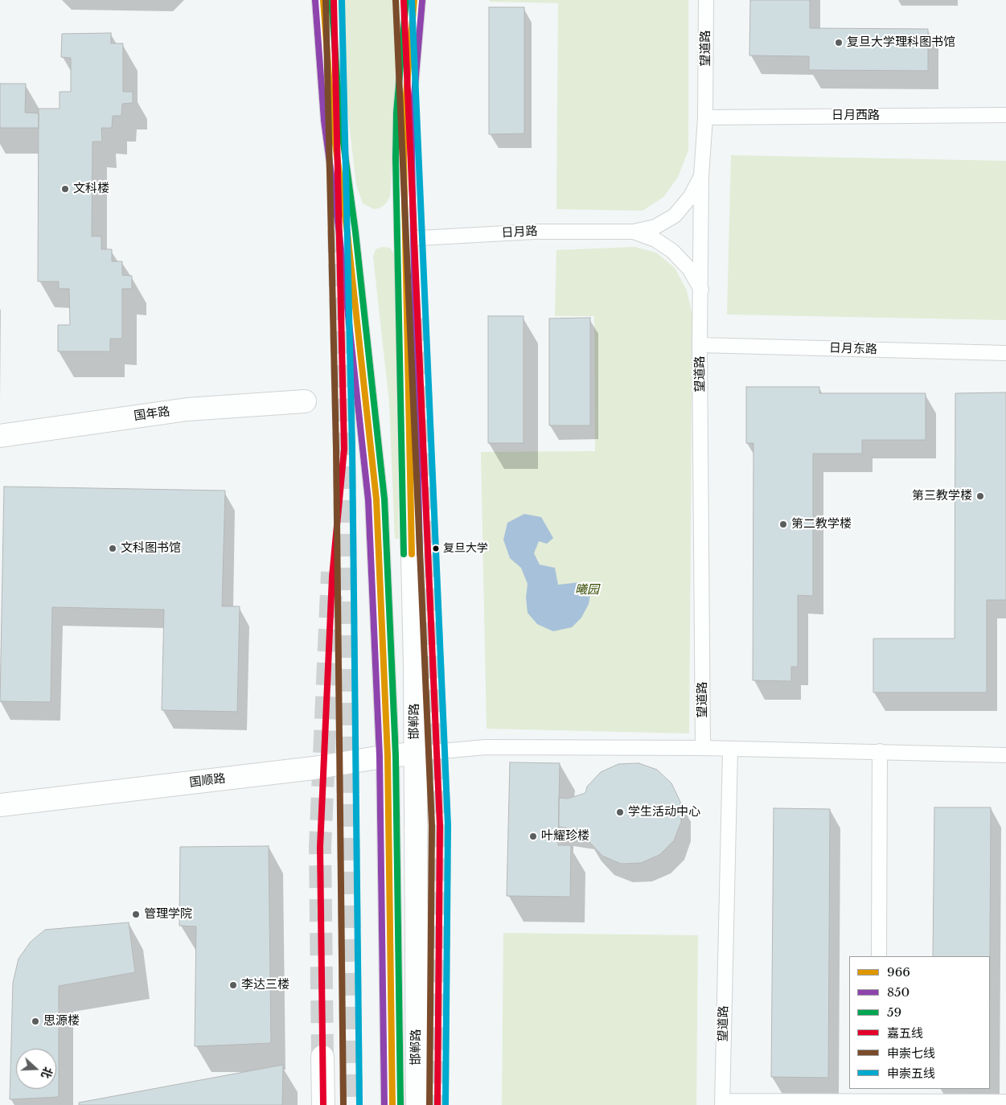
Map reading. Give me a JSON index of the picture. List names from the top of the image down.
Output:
{
  "streets": {
    "main road": ["国年路", "邯郸路", "国顺路"],
    "lane": [
      "望道路",
      "日月西路",
      "日月路",
      "日月东路"
    ]
  },
  "crossings": [
    ["望道路", "日月西路"],
    ["望道路", "日月东路"],
    ["日月路", "邯郸路"],
    ["邯郸路", "国顺路"]
  ],
  "parks": ["曦园"],
  "places": [
    "复旦大学理科图书馆",
    "文科楼",
    "第三教学楼",
    "第二教学楼",
    "文科图书馆",
    "复旦大学",
    "学生活动中心",
    "叶耀珍楼",
    "管理学院",
    "李达三楼",
    "思源楼"
  ],
  "lines": [
    "transit line 966",
    "transit line 59",
    "transit line 嘉五线",
    "transit line 申崇七线",
    "transit line 申崇五线",
    "transit line 850"
  ],
  "legend": [
    "966",
    "850",
    "59",
    "嘉五线",
    "申崇七线",
    "申崇五线"
  ],
  "north": "right"
}
